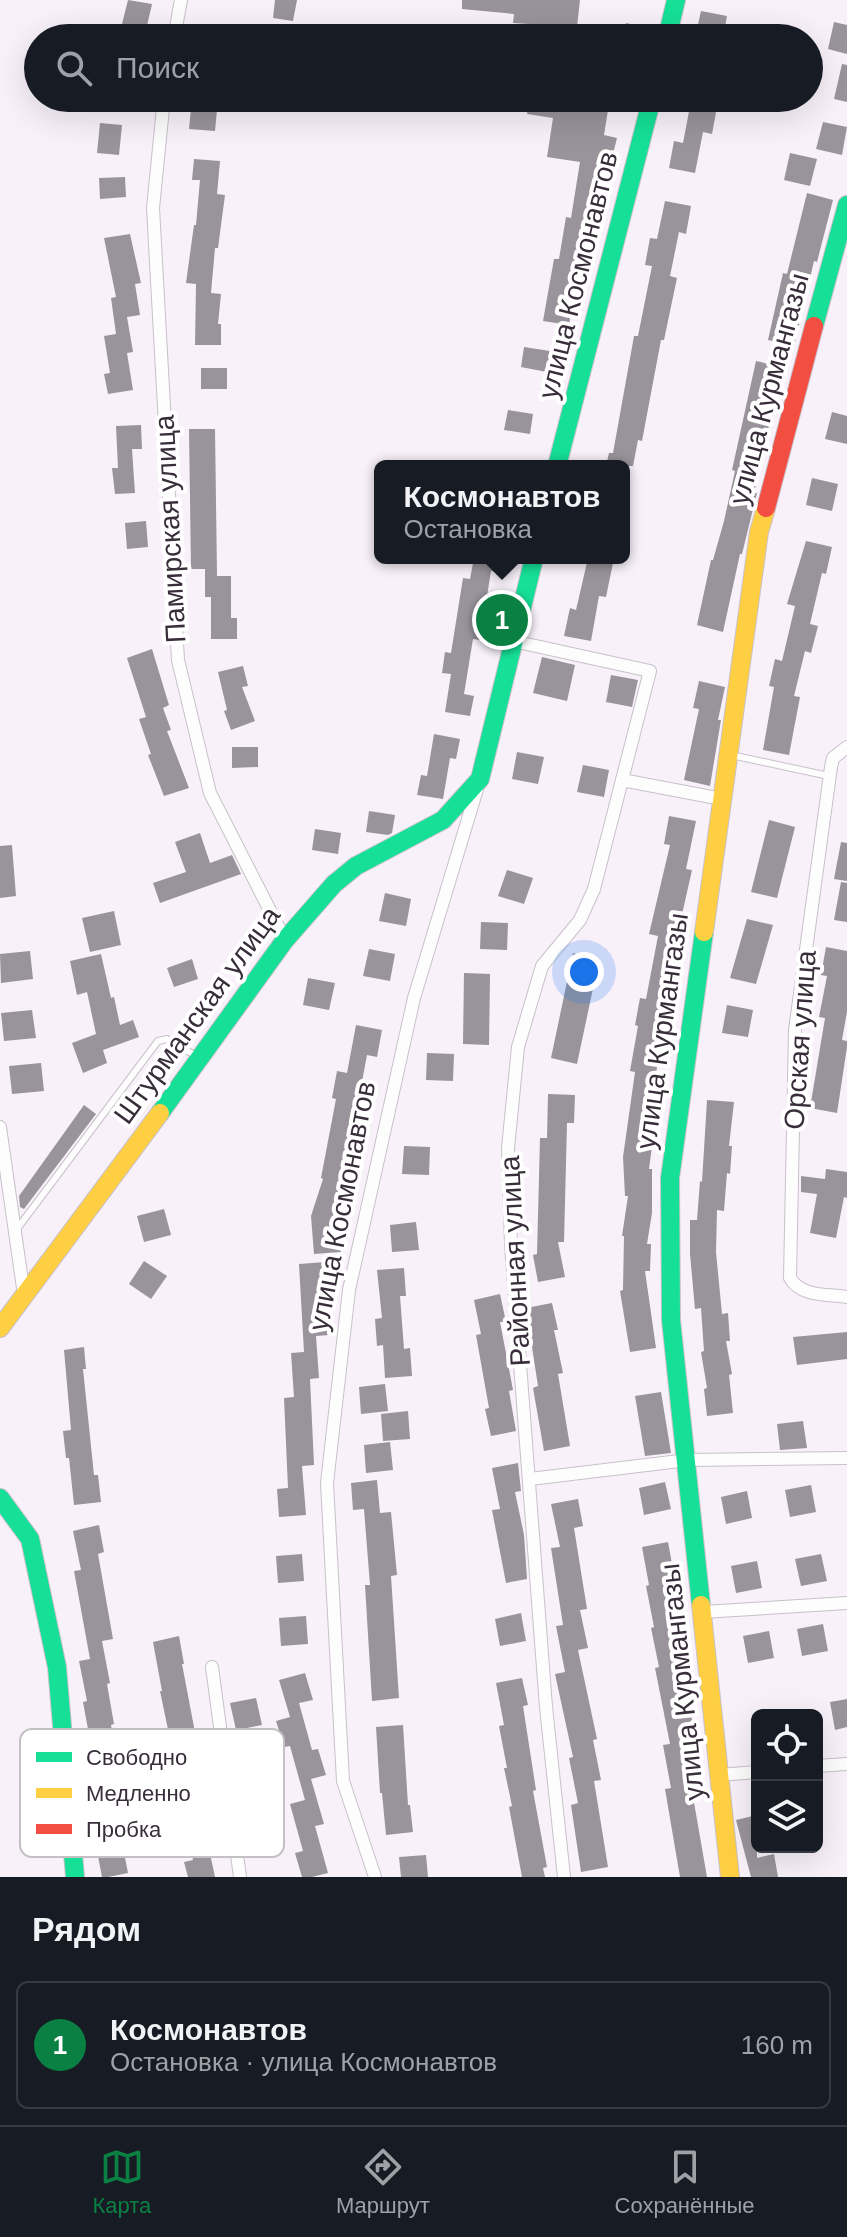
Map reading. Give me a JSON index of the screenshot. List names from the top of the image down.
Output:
{
  "streets": {
    "street": [
      "улица Космонавтов",
      "улица Курмангазы",
      "Памирская улица",
      "Штурманская улица",
      "Орская улица",
      "Районная улица"
    ]
  },
  "crossings": [
    ["улица Космонавтов", "Штурманская улица"],
    ["улица Космонавтов", "Районная улица"],
    ["Памирская улица", "Штурманская улица"]
  ],
  "legend": ["Свободно", "Медленно", "Пробка"],
  "page": {
    "search": "Поиск",
    "popup": ["Космонавтов", "Остановка"],
    "pins": "1",
    "heading": "Рядом",
    "list": [
      {
        "mark": "1",
        "name": "Космонавтов",
        "note": "Остановка · улица Космонавтов",
        "value": "160 m"
      }
    ],
    "nav": ["Карта", "Маршрут", "Сохранённые"]
  }
}
